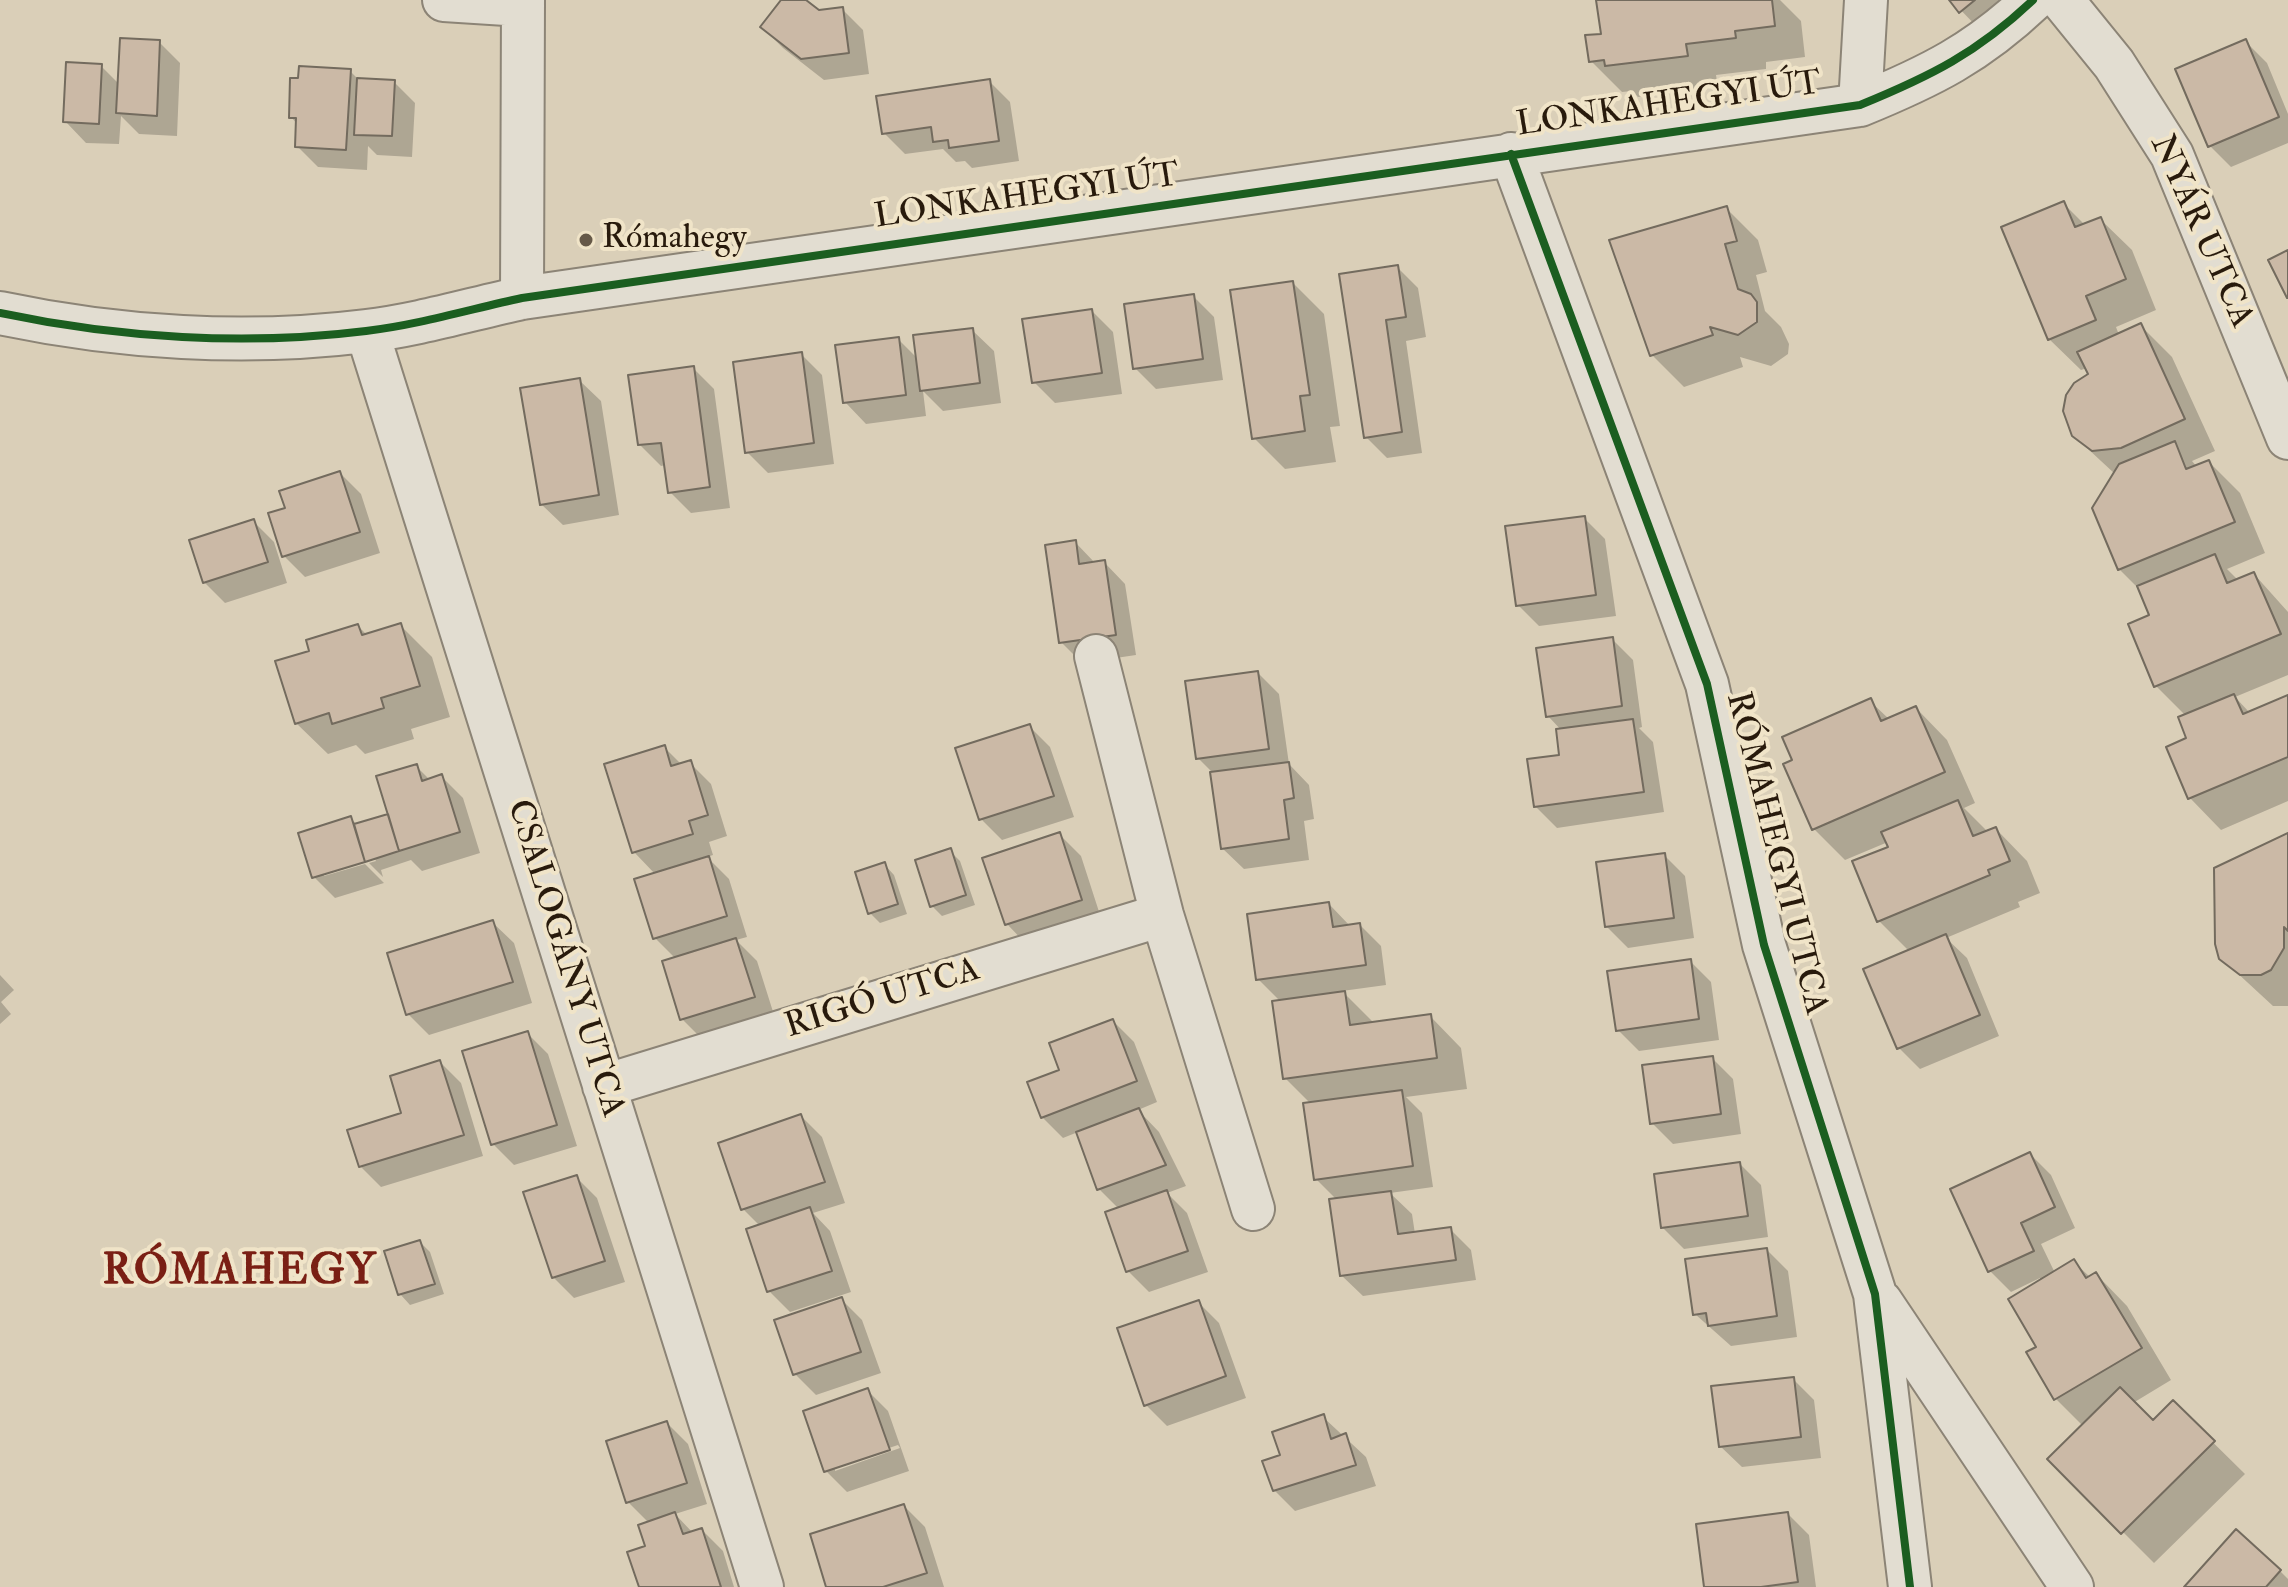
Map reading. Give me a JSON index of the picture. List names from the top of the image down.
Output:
{
  "streets": {
    "street": [
      "LONKAHEGYI ÚT",
      "NYÁR UTCA",
      "RÓMAHEGYI UTCA",
      "CSALOGÁNY UTCA",
      "RIGÓ UTCA"
    ]
  },
  "crossings": [
    ["LONKAHEGYI ÚT", "RÓMAHEGYI UTCA"],
    ["LONKAHEGYI ÚT", "CSALOGÁNY UTCA"],
    ["CSALOGÁNY UTCA", "RIGÓ UTCA"]
  ],
  "districts": ["RÓMAHEGY"],
  "places": ["Rómahegy"]
}
